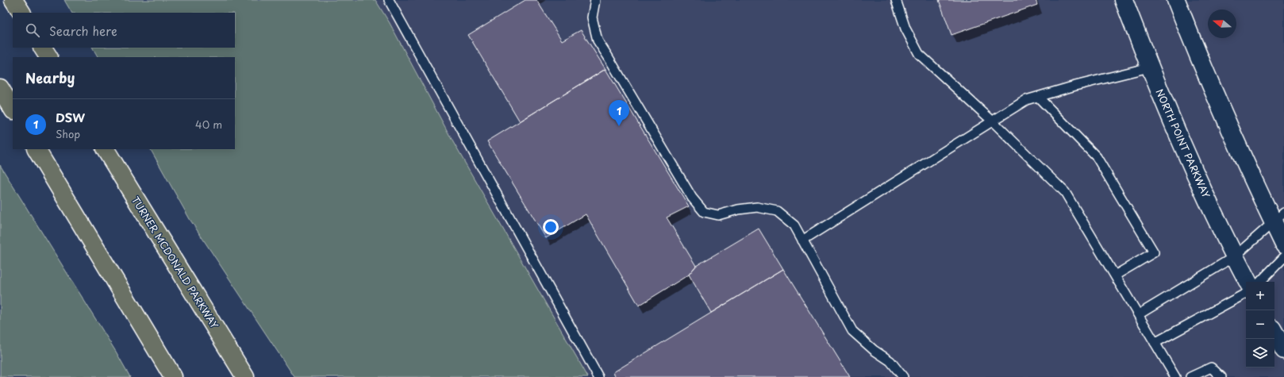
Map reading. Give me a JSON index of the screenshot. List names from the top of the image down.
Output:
{
  "streets": {
    "highway": ["TURNER MCDONALD PARKWAY"],
    "street": ["NORTH POINT PARKWAY"]
  },
  "north": "left",
  "page": {
    "search": "Search here",
    "heading": "Nearby",
    "list": [
      {
        "mark": "1",
        "name": "DSW",
        "note": "Shop",
        "value": "40 m"
      }
    ],
    "pins": "1",
    "map_buttons": ["+", "−"]
  }
}
